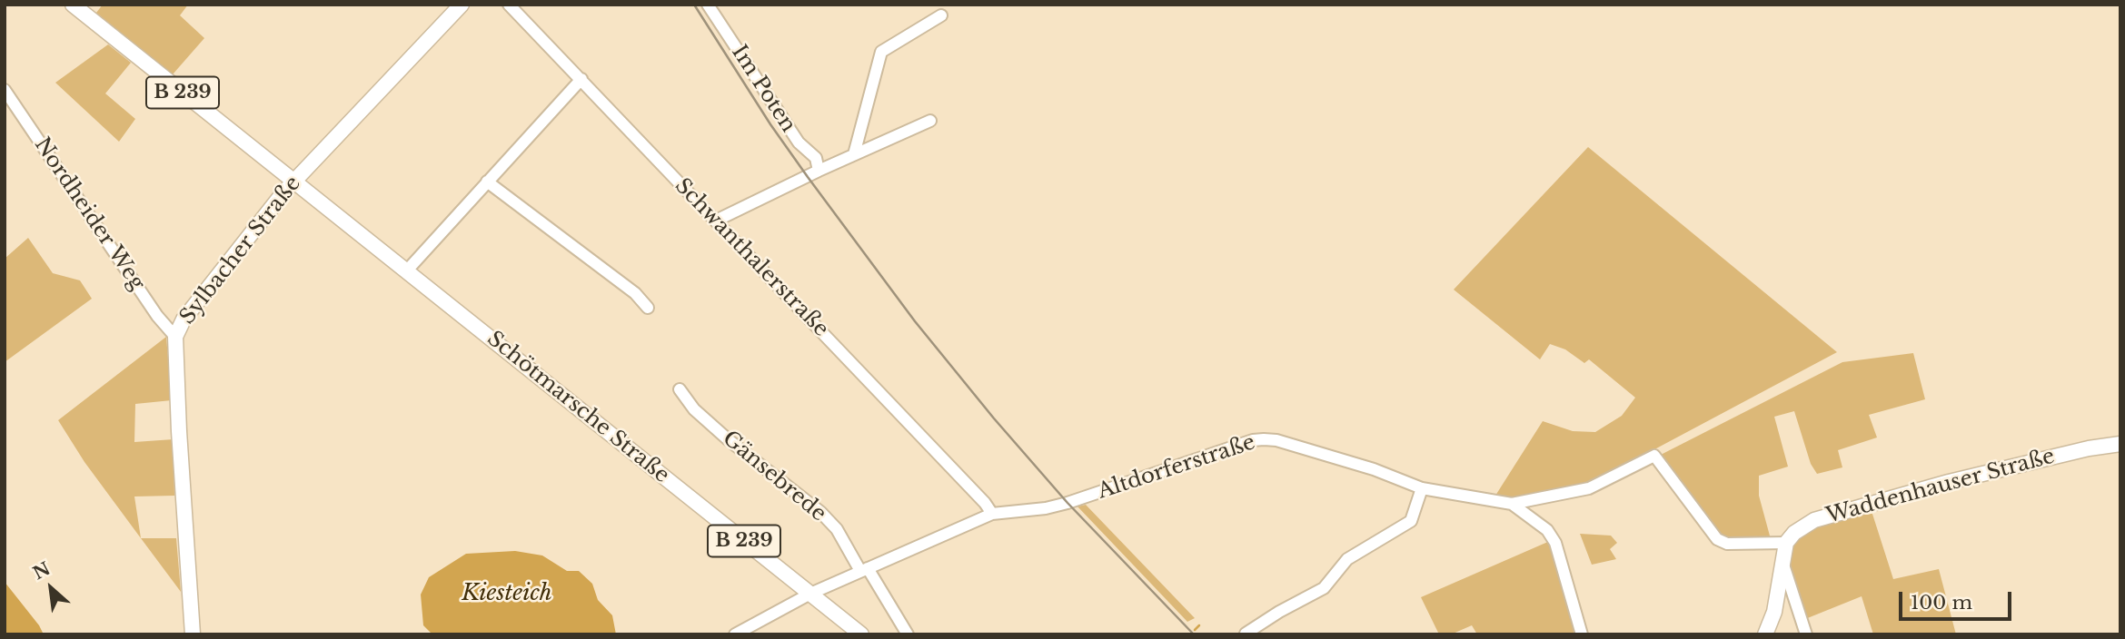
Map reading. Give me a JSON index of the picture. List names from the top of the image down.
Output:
{
  "streets": {
    "main road": [
      "B 239",
      "Sylbacher Straße",
      "Schötmarsche Straße",
      "Waddenhauser Straße"
    ],
    "street": [
      "Im Poten",
      "Nordheider Weg",
      "Schwanthalerstraße",
      "Altdorferstraße",
      "Gänsebrede"
    ]
  },
  "crossings": [
    ["B 239", "Sylbacher Straße"],
    ["B 239", "Schötmarsche Straße"],
    ["Nordheider Weg", "Sylbacher Straße"],
    ["Sylbacher Straße", "Schötmarsche Straße"],
    ["Schwanthalerstraße", "Altdorferstraße"],
    ["Schötmarsche Straße", "Altdorferstraße"],
    ["Altdorferstraße", "Gänsebrede"]
  ],
  "water": ["Kiesteich"],
  "scale_bar": "100 m",
  "north": "top left"
}
